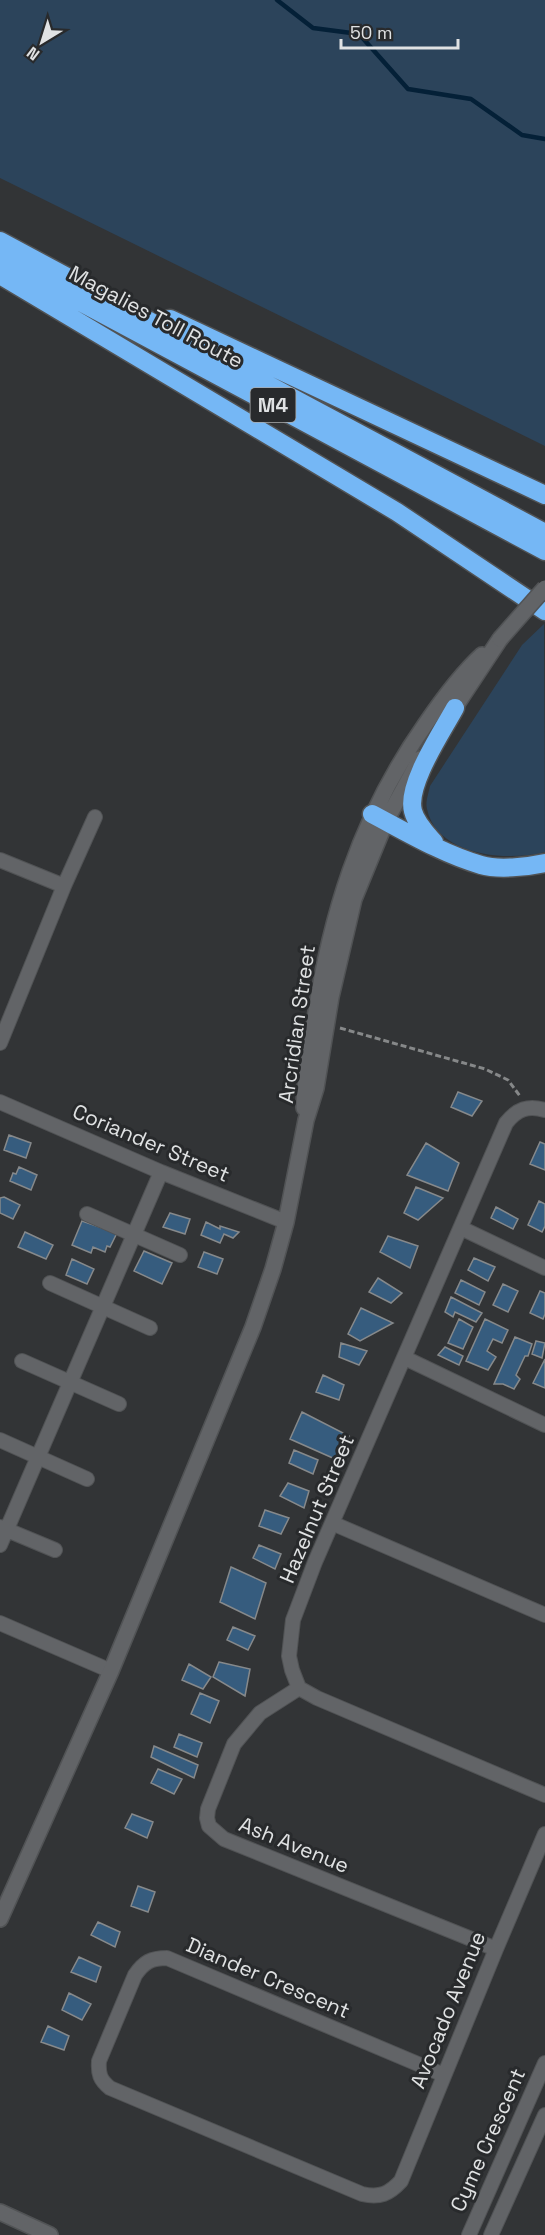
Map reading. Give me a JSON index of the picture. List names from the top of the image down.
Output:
{
  "streets": {
    "highway": ["Magalies Toll Route", "M4"],
    "street": [
      "Arcridian Street",
      "Coriander Street",
      "Hazelnut Street",
      "Ash Avenue",
      "Diander Crescent",
      "Avocado Avenue",
      "Cyme Crescent"
    ]
  },
  "crossings": [
    ["Hazelnut Street", "Ash Avenue"],
    ["Ash Avenue", "Avocado Avenue"],
    ["Diander Crescent", "Avocado Avenue"]
  ],
  "scale_bar": "50 m",
  "north": "bottom left"
}
